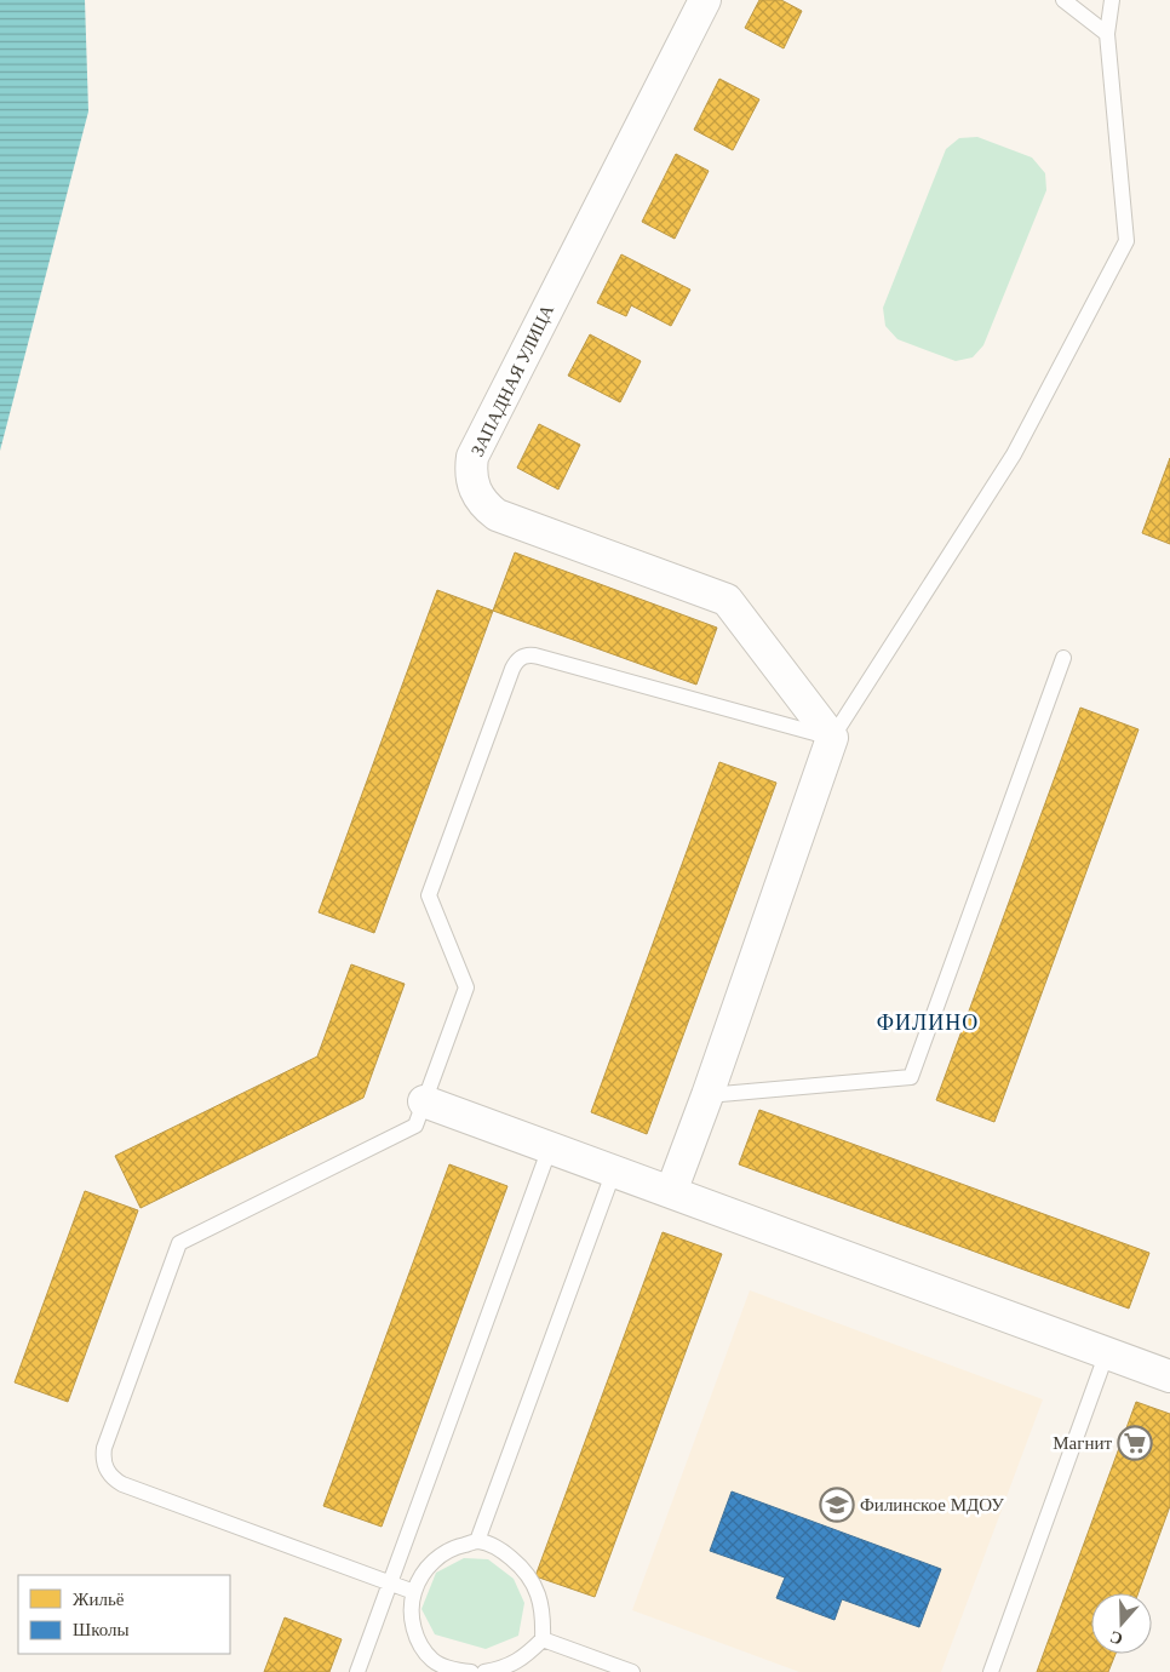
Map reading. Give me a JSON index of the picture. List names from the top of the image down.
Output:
{
  "streets": {
    "street": ["ЗАПАДНАЯ УЛИЦА"]
  },
  "districts": ["ФИЛИНО"],
  "places": {
    "supermarket": ["Магнит"],
    "school or university": ["Филинское МДОУ"]
  },
  "legend": ["Жильё", "Школы"],
  "north": "bottom"
}
